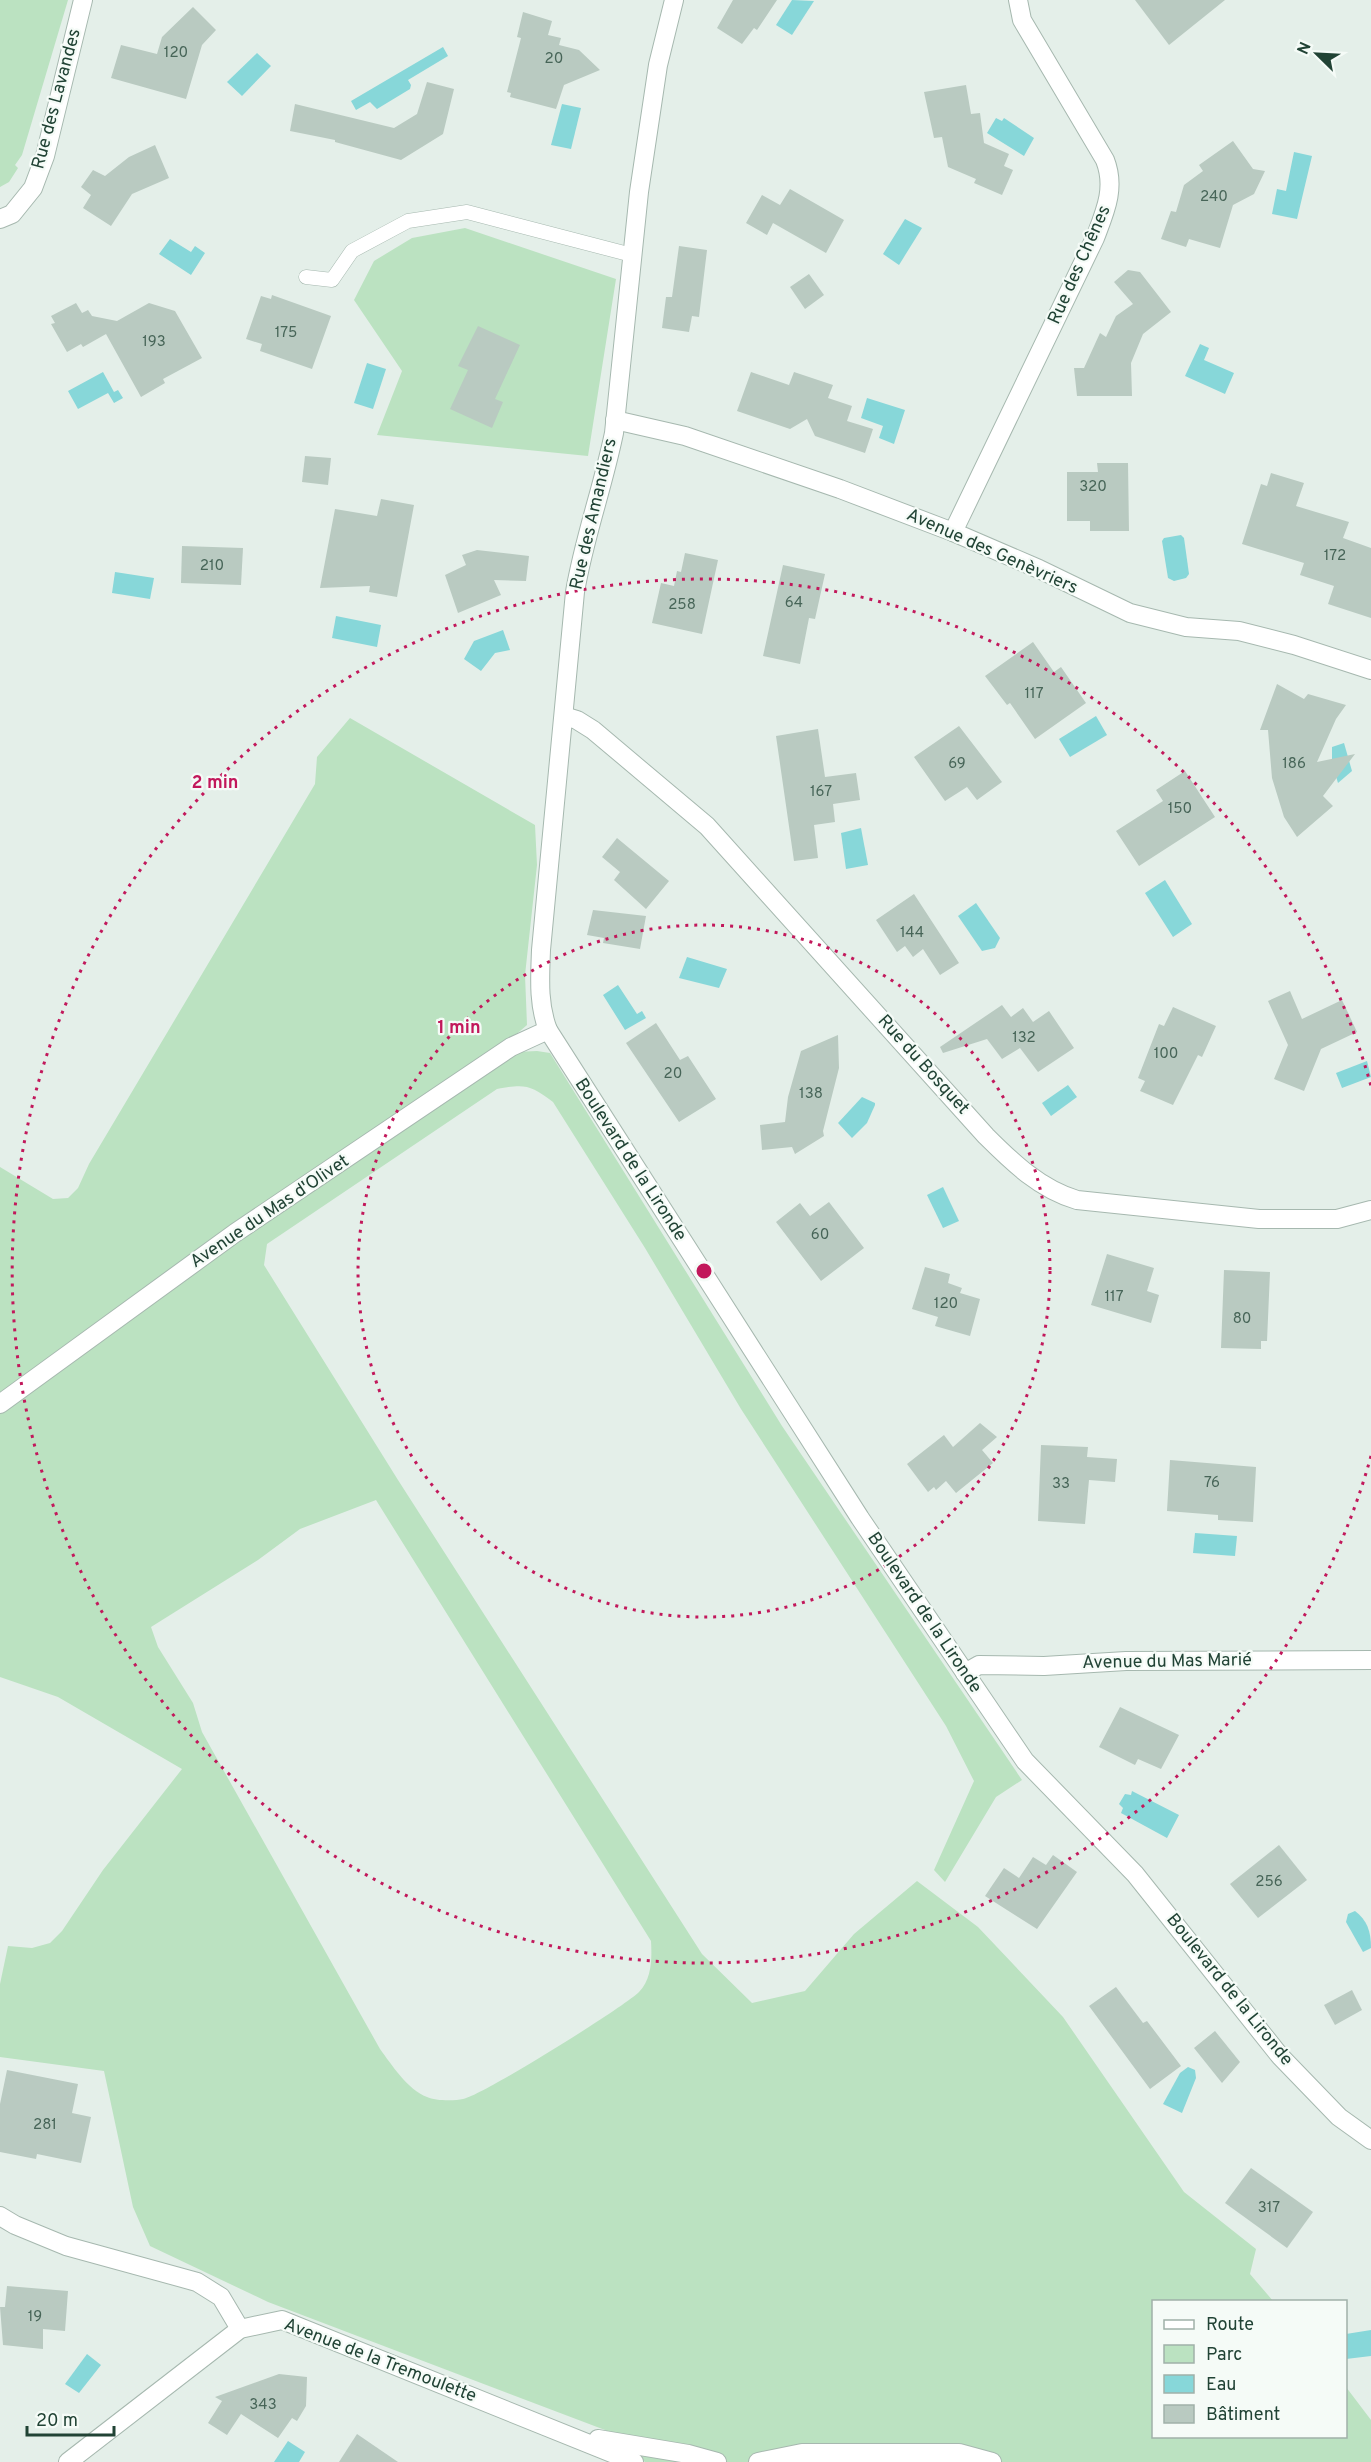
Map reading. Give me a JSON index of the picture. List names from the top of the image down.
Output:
{
  "streets": {
    "street": [
      "Rue des Lavandes",
      "Rue des Chênes",
      "Rue des Amandiers",
      "Avenue des Genèvriers",
      "Rue du Bosquet",
      "Boulevard de la Lironde",
      "Avenue du Mas d'Olivet",
      "Avenue du Mas Marié",
      "Avenue de la Tremoulette"
    ]
  },
  "crossings": [
    ["Rue des Chênes", "Avenue des Genèvriers"],
    ["Rue des Amandiers", "Avenue des Genèvriers"],
    ["Rue des Amandiers", "Rue du Bosquet"],
    ["Rue des Amandiers", "Boulevard de la Lironde"],
    ["Rue des Amandiers", "Avenue du Mas d'Olivet"],
    ["Boulevard de la Lironde", "Avenue du Mas d'Olivet"],
    ["Boulevard de la Lironde", "Avenue du Mas Marié"]
  ],
  "house_numbers": [
    "120",
    "20",
    "240",
    "175",
    "193",
    "320",
    "172",
    "210",
    "64",
    "258",
    "117",
    "69",
    "186",
    "167",
    "150",
    "144",
    "132",
    "100",
    "20",
    "138",
    "60",
    "117",
    "120",
    "80",
    "76",
    "33",
    "256",
    "281",
    "317",
    "19",
    "343"
  ],
  "legend": [
    "Route",
    "Parc",
    "Eau",
    "Bâtiment"
  ],
  "scale_bar": "20 m",
  "north": "top left",
  "rings": ["2 min", "1 min"]
}
